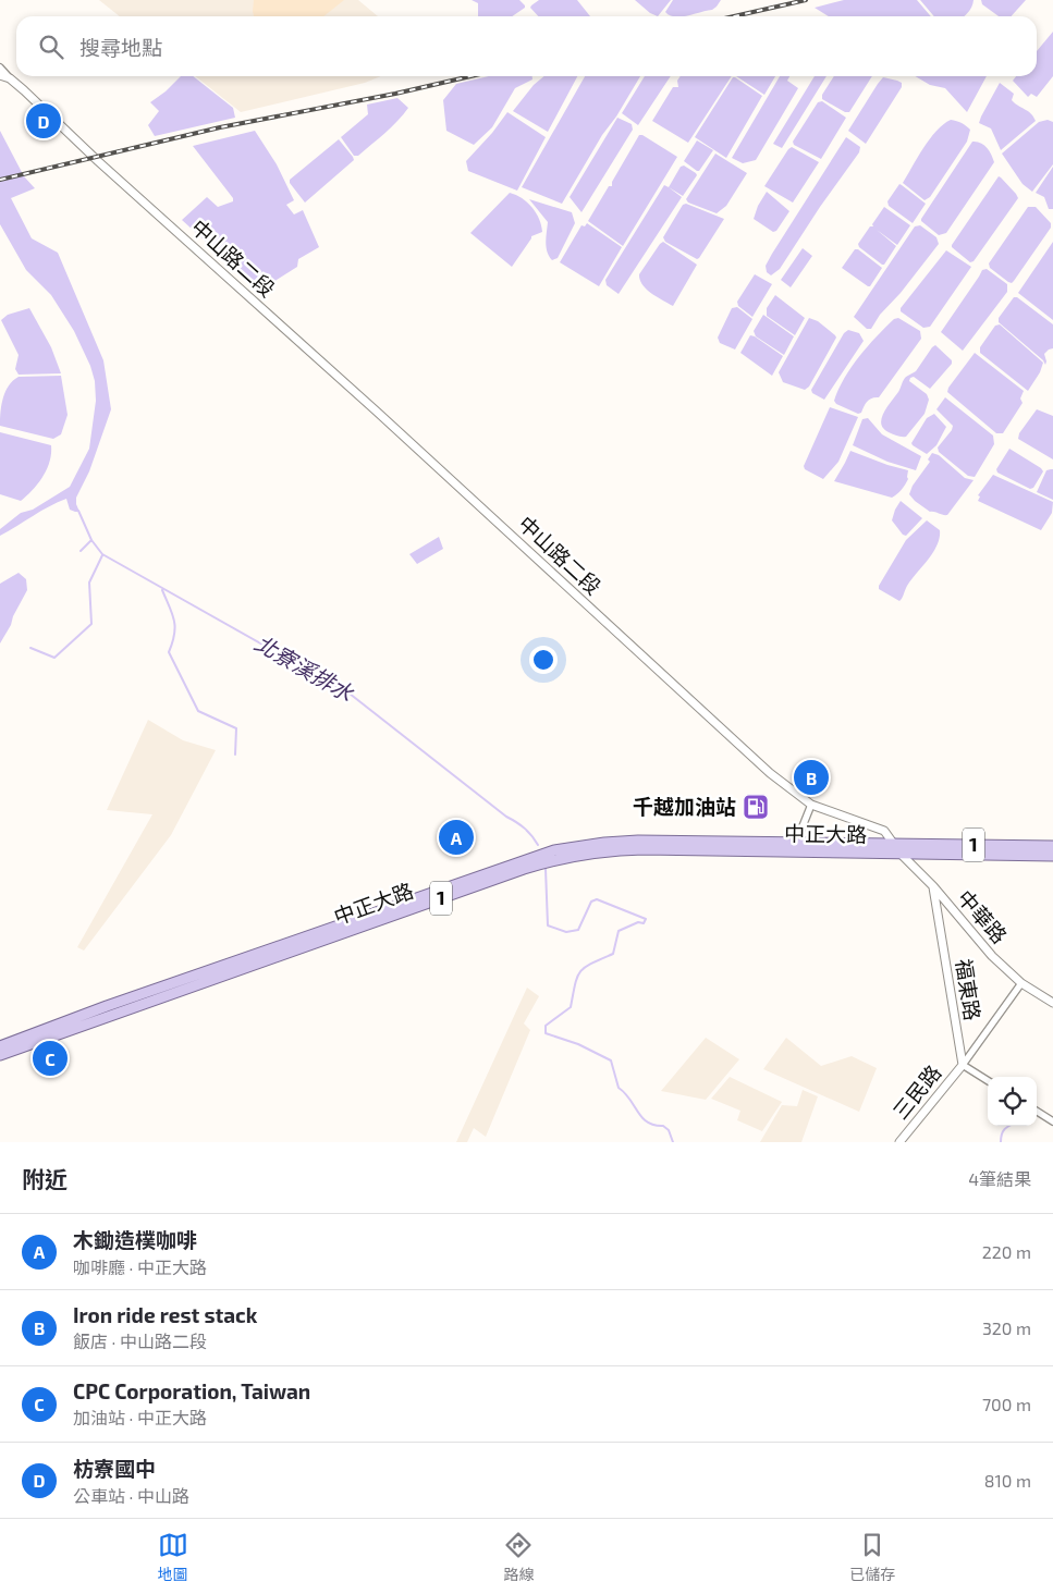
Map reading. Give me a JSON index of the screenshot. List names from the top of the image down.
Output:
{
  "streets": {
    "main road": ["中正大路", "1"],
    "street": [
      "中山路二段",
      "中華路",
      "福東路",
      "三民路"
    ]
  },
  "crossings": [
    ["中山路二段", "中正大路"],
    ["中山路二段", "1"],
    ["中山路二段", "中華路"],
    ["中正大路", "1"],
    ["中正大路", "中華路"],
    ["1", "中華路"],
    ["中華路", "福東路"],
    ["福東路", "三民路"]
  ],
  "water": ["北寮溪排水"],
  "places": {
    "fuel station": ["千越加油站"]
  },
  "page": {
    "search": "搜尋地點",
    "pins": [
      "D",
      "B",
      "A",
      "C"
    ],
    "heading": ["附近", "4筆結果"],
    "list": [
      {
        "mark": "A",
        "name": "木鋤造樸咖啡",
        "note": "咖啡廳 · 中正大路",
        "value": "220 m"
      },
      {
        "mark": "B",
        "name": "Iron ride rest stack",
        "note": "飯店 · 中山路二段",
        "value": "320 m"
      },
      {
        "mark": "C",
        "name": "CPC Corporation, Taiwan",
        "note": "加油站 · 中正大路",
        "value": "700 m"
      },
      {
        "mark": "D",
        "name": "枋寮國中",
        "note": "公車站 · 中山路",
        "value": "810 m"
      }
    ],
    "nav": ["地圖", "路線", "已儲存"]
  }
}
